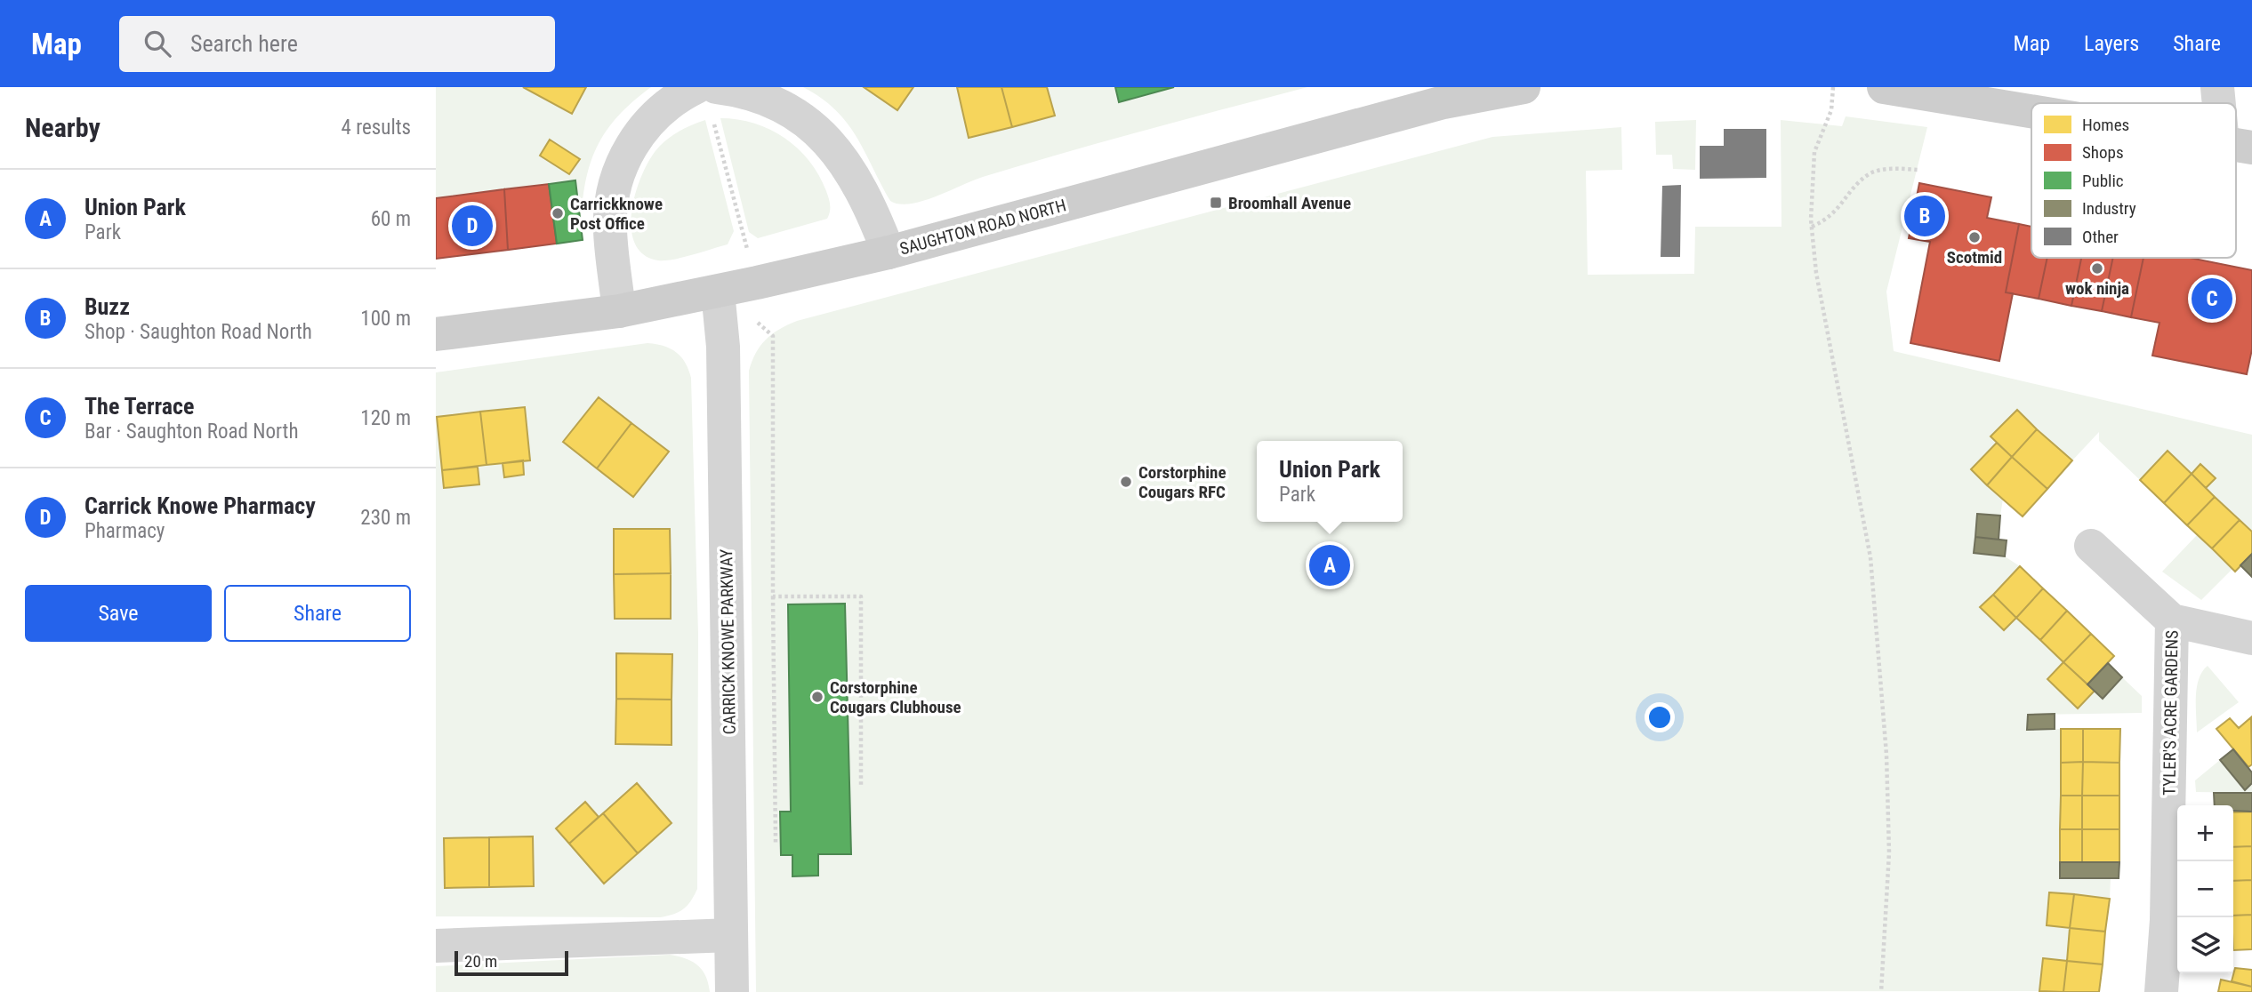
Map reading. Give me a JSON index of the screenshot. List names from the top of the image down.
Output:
{
  "streets": {
    "street": ["SAUGHTON ROAD NORTH", "CARRICK KNOWE PARKWAY", "TYLER'S ACRE GARDENS"]
  },
  "crossings": [
    ["SAUGHTON ROAD NORTH", "CARRICK KNOWE PARKWAY"]
  ],
  "places": {
    "transit": ["Broomhall Avenue"],
    "other": [
      "Carrickknowe Post Office",
      "Scotmid",
      "wok ninja",
      "Corstorphine Cougars RFC",
      "Corstorphine Cougars Clubhouse"
    ]
  },
  "legend": [
    "Homes",
    "Shops",
    "Public",
    "Industry",
    "Other"
  ],
  "scale_bar": "20 m",
  "page": {
    "header": "Map",
    "search": "Search here",
    "nav": ["Map", "Layers", "Share"],
    "heading": ["Nearby", "4 results"],
    "list": [
      {
        "mark": "A",
        "name": "Union Park",
        "note": "Park",
        "value": "60 m"
      },
      {
        "mark": "B",
        "name": "Buzz",
        "note": "Shop · Saughton Road North",
        "value": "100 m"
      },
      {
        "mark": "C",
        "name": "The Terrace",
        "note": "Bar · Saughton Road North",
        "value": "120 m"
      },
      {
        "mark": "D",
        "name": "Carrick Knowe Pharmacy",
        "note": "Pharmacy",
        "value": "230 m"
      }
    ],
    "pins": [
      "B",
      "D",
      "C",
      "A"
    ],
    "popup": ["Union Park", "Park"],
    "buttons": ["Save", "Share"],
    "map_buttons": ["+", "−"],
    "scale": "20 m"
  }
}
